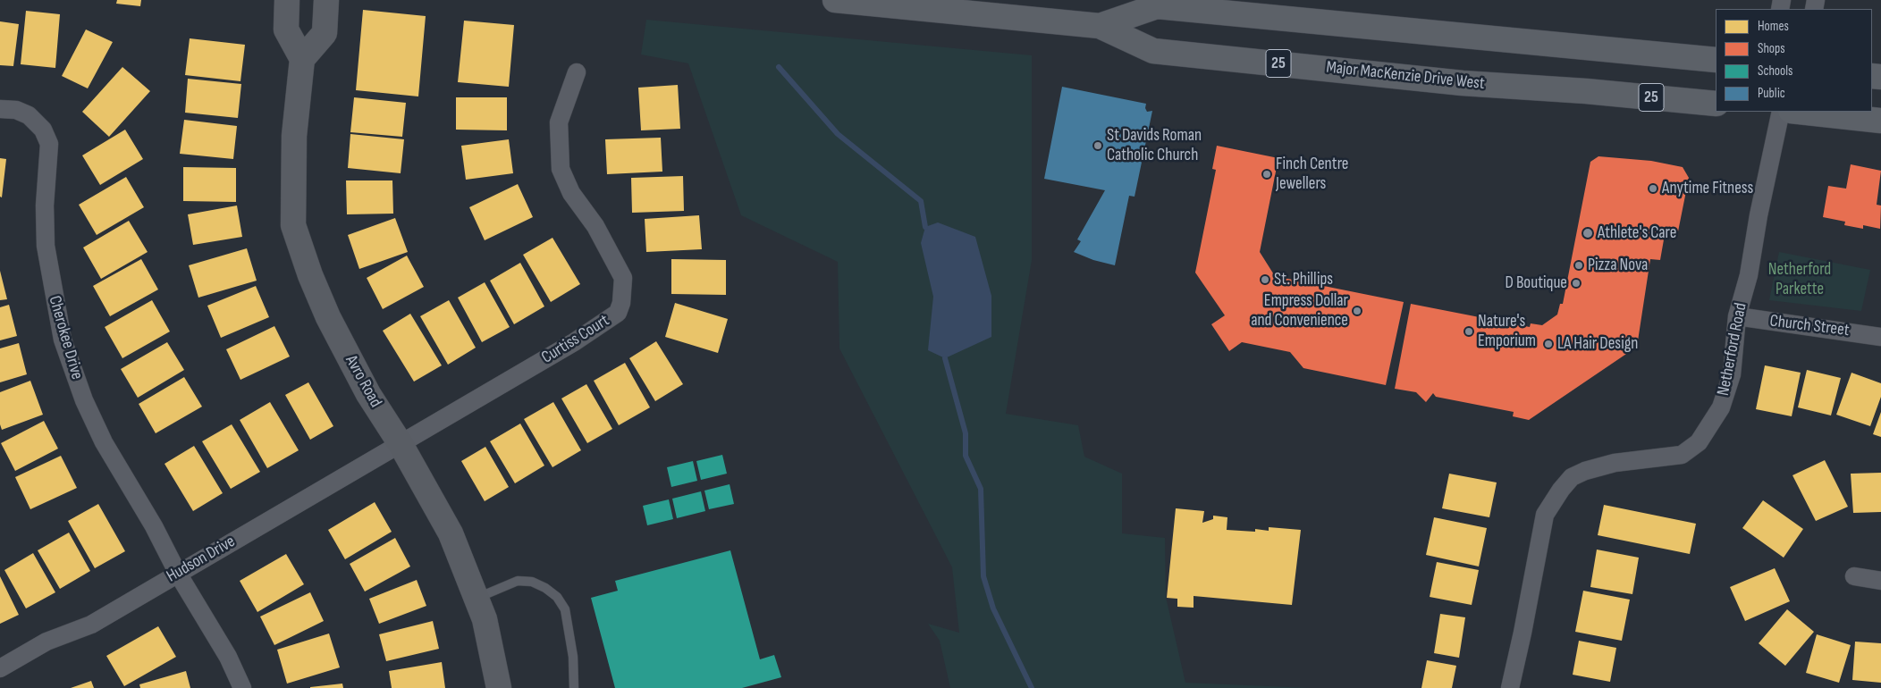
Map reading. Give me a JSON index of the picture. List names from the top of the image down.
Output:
{
  "streets": {
    "main road": ["25", "Major MacKenzie Drive West"],
    "street": [
      "Church Street",
      "Cherokee Drive",
      "Curtiss Court",
      "Netherford Road",
      "Avro Road",
      "Hudson Drive"
    ]
  },
  "crossings": [
    ["Church Street", "Netherford Road"],
    ["Cherokee Drive", "Hudson Drive"],
    ["Curtiss Court", "Avro Road"],
    ["Curtiss Court", "Hudson Drive"],
    ["Avro Road", "Hudson Drive"]
  ],
  "parks": ["Netherford Parkette"],
  "places": [
    "St Davids Roman Catholic Church",
    "Finch Centre Jewellers",
    "Anytime Fitness",
    "Athlete's Care",
    "Pizza Nova",
    "St. Phillips",
    "D Boutique",
    "Empress Dollar and Convenience",
    "Nature's Emporium",
    "LA Hair Design"
  ],
  "legend": [
    "Homes",
    "Shops",
    "Schools",
    "Public"
  ]
}
